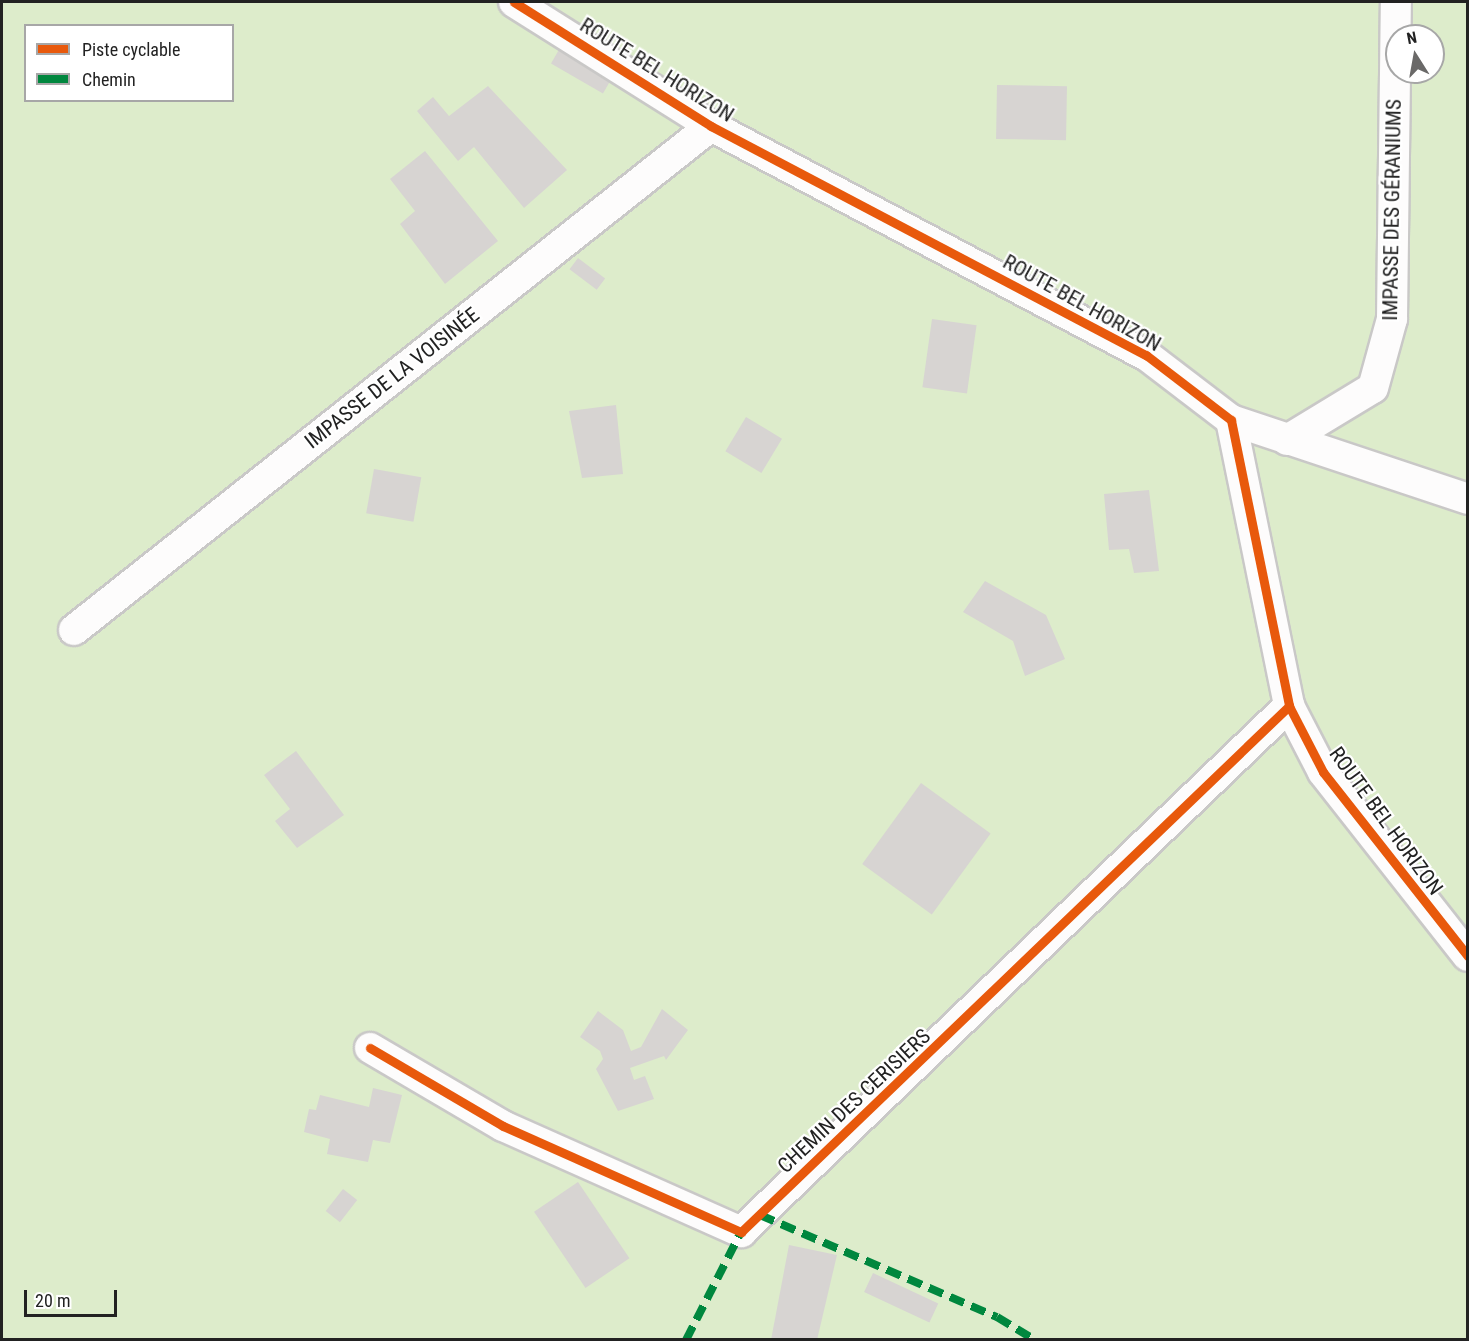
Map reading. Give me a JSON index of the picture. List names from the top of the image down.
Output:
{
  "streets": {
    "street": [
      "ROUTE BEL HORIZON",
      "IMPASSE DES GÉRANIUMS",
      "IMPASSE DE LA VOISINÉE",
      "CHEMIN DES CERISIERS"
    ]
  },
  "crossings": [
    ["ROUTE BEL HORIZON", "IMPASSE DE LA VOISINÉE"],
    ["ROUTE BEL HORIZON", "CHEMIN DES CERISIERS"]
  ],
  "legend": ["Piste cyclable", "Chemin"],
  "scale_bar": "20 m",
  "north": "top"
}
